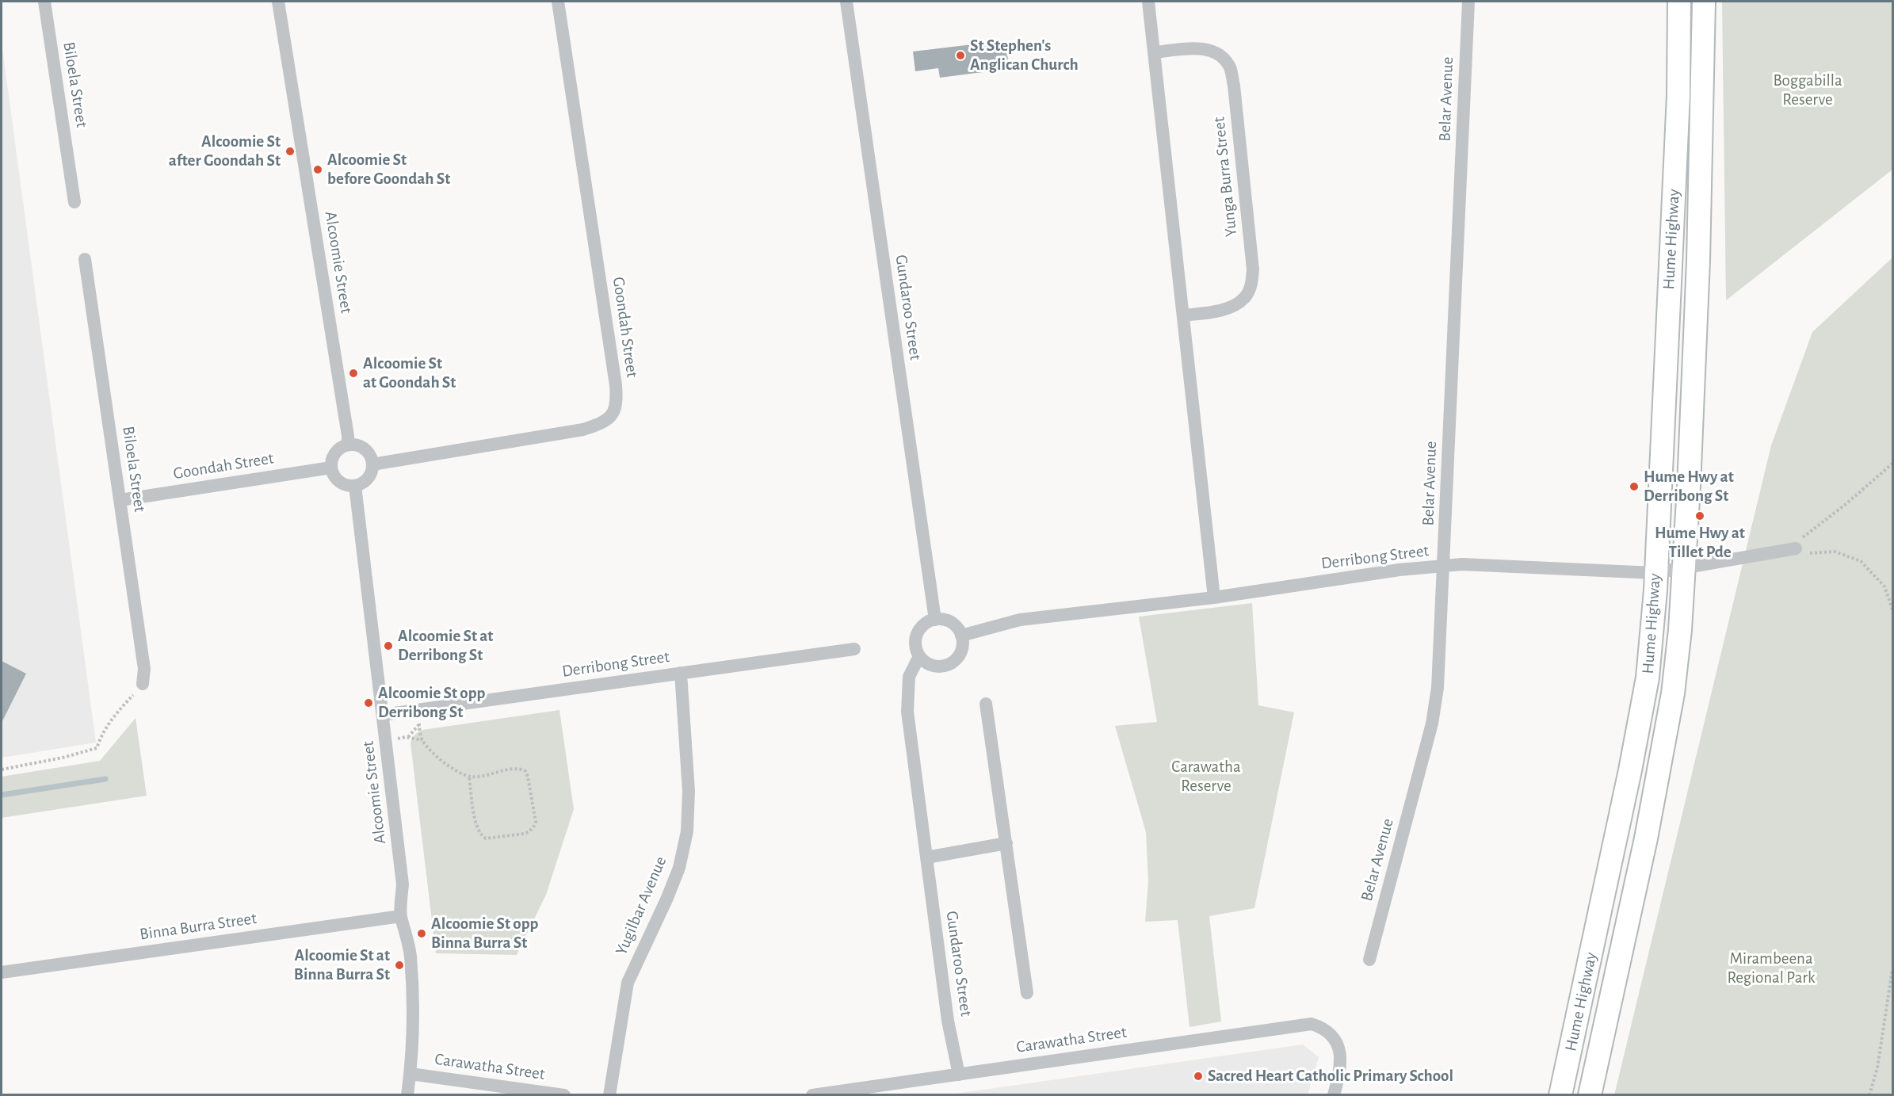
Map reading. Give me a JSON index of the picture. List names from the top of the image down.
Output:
{
  "streets": {
    "highway": ["Hume Highway"],
    "street": [
      "Biloela Street",
      "Belar Avenue",
      "Yunga Burra Street",
      "Alcoomie Street",
      "Gundaroo Street",
      "Goondah Street",
      "Derribong Street",
      "Yugilbar Avenue",
      "Binna Burra Street",
      "Carawatha Street"
    ]
  },
  "crossings": [
    ["Biloela Street", "Goondah Street"],
    ["Belar Avenue", "Derribong Street"],
    ["Hume Highway", "Derribong Street"],
    ["Alcoomie Street", "Goondah Street"],
    ["Alcoomie Street", "Derribong Street"],
    ["Alcoomie Street", "Binna Burra Street"],
    ["Alcoomie Street", "Carawatha Street"],
    ["Gundaroo Street", "Derribong Street"],
    ["Gundaroo Street", "Carawatha Street"],
    ["Derribong Street", "Yugilbar Avenue"]
  ],
  "parks": ["Boggabilla Reserve", "Carawatha Reserve", "Mirambeena Regional Park"],
  "places": [
    "St Stephen's Anglican Church",
    "Alcoomie St after Goondah St",
    "Alcoomie St before Goondah St",
    "Alcoomie St at Goondah St",
    "Hume Hwy at Derribong St",
    "Hume Hwy at Tillet Pde",
    "Alcoomie St at Derribong St",
    "Alcoomie St opp Derribong St",
    "Alcoomie St opp Binna Burra St",
    "Alcoomie St at Binna Burra St",
    "Sacred Heart Catholic Primary School"
  ]
}
